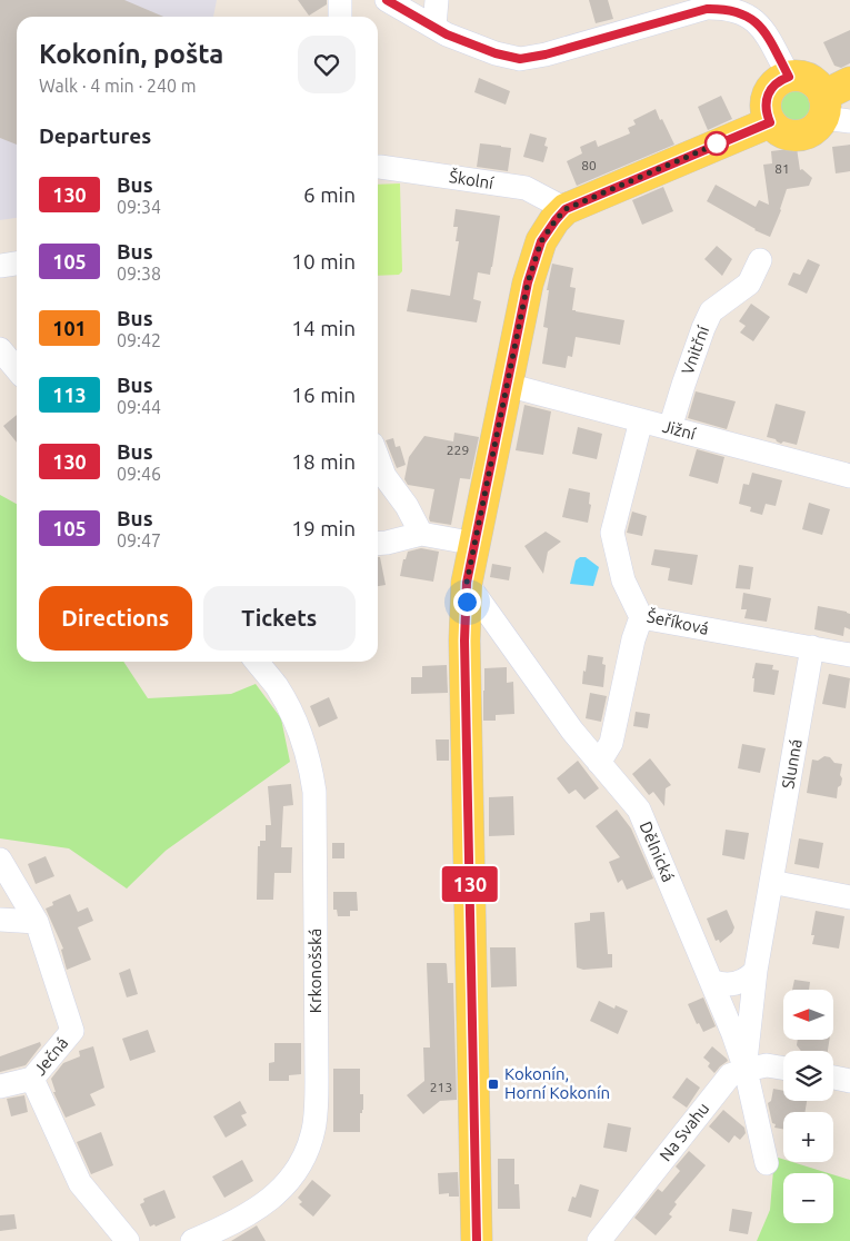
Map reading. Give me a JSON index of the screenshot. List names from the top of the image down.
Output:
{
  "streets": {
    "street": [
      "Školní",
      "Vnitřní",
      "Jižní",
      "Šeříková",
      "Slunná",
      "Dělnická",
      "Krkonošská",
      "Ječná",
      "Na Svahu"
    ]
  },
  "crossings": [
    ["Vnitřní", "Jižní"],
    ["Jižní", "Šeříková"],
    ["Šeříková", "Slunná"],
    ["Slunná", "Dělnická"],
    ["Slunná", "Na Svahu"],
    ["Dělnická", "Na Svahu"]
  ],
  "places": {
    "transit": ["Kokonín, Horní Kokonín"]
  },
  "lines": ["bus line 130"],
  "house_numbers": [
    "80",
    "81",
    "229",
    "213"
  ],
  "north": "left",
  "page": {
    "on_map": "130",
    "heading": [
      ["Kokonín, pošta", "Walk · 4 min · 240 m"],
      "Departures"
    ],
    "list": [
      {
        "mark": "130",
        "name": "Bus",
        "note": "09:34",
        "value": "6 min"
      },
      {
        "mark": "105",
        "name": "Bus",
        "note": "09:38",
        "value": "10 min"
      },
      {
        "mark": "101",
        "name": "Bus",
        "note": "09:42",
        "value": "14 min"
      },
      {
        "mark": "113",
        "name": "Bus",
        "note": "09:44",
        "value": "16 min"
      },
      {
        "mark": "130",
        "name": "Bus",
        "note": "09:46",
        "value": "18 min"
      },
      {
        "mark": "105",
        "name": "Bus",
        "note": "09:47",
        "value": "19 min"
      }
    ],
    "buttons": ["Directions", "Tickets"],
    "map_buttons": ["+", "−"]
  }
}
